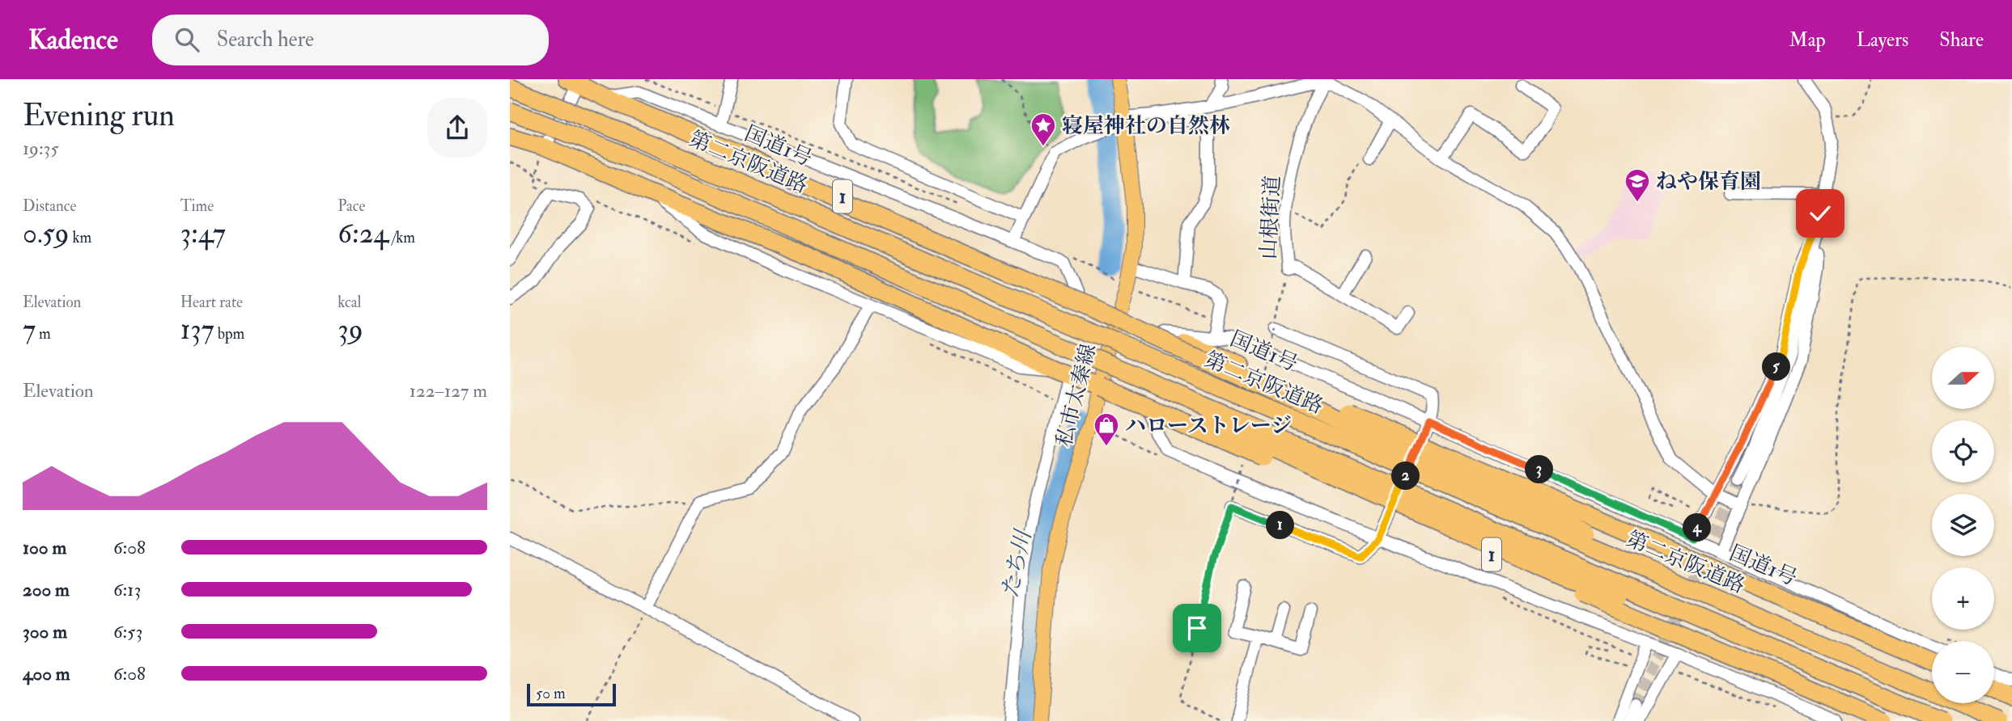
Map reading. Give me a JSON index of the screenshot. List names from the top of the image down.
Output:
{
  "streets": {
    "highway": ["国道1号", "第二京阪道路", "1"],
    "main road": ["私市太秦線"],
    "street": ["山根街道"]
  },
  "crossings": [
    ["国道1号", "私市太秦線"],
    ["1", "私市太秦線"]
  ],
  "water": ["たち川"],
  "places": {
    "place": ["寝屋神社の自然林"],
    "school or university": ["ねや保育園"],
    "shop": ["ハローストレージ"]
  },
  "scale_bar": "50 m",
  "north": "right",
  "page": {
    "header": "Kadence",
    "search": "Search here",
    "nav": ["Map", "Layers", "Share"],
    "heading": ["Evening run", "19:35"],
    "stats": [
      ["Distance", "0.59 km"],
      ["Time", "3:47"],
      ["Pace", "6:24 /km"],
      ["Elevation", "7 m"],
      ["Heart rate", "137 bpm"],
      ["kcal", "39"]
    ],
    "map_buttons": ["+", "−"],
    "pins": [
      "5",
      "3",
      "2",
      "1",
      "4"
    ],
    "chart": ["Elevation", "122–127 m"],
    "list": [
      {
        "name": "100 m",
        "note": "6:08"
      },
      {
        "name": "200 m",
        "note": "6:13"
      },
      {
        "name": "300 m",
        "note": "6:53"
      },
      {
        "name": "400 m",
        "note": "6:08"
      }
    ],
    "scale": "50 m"
  }
}
